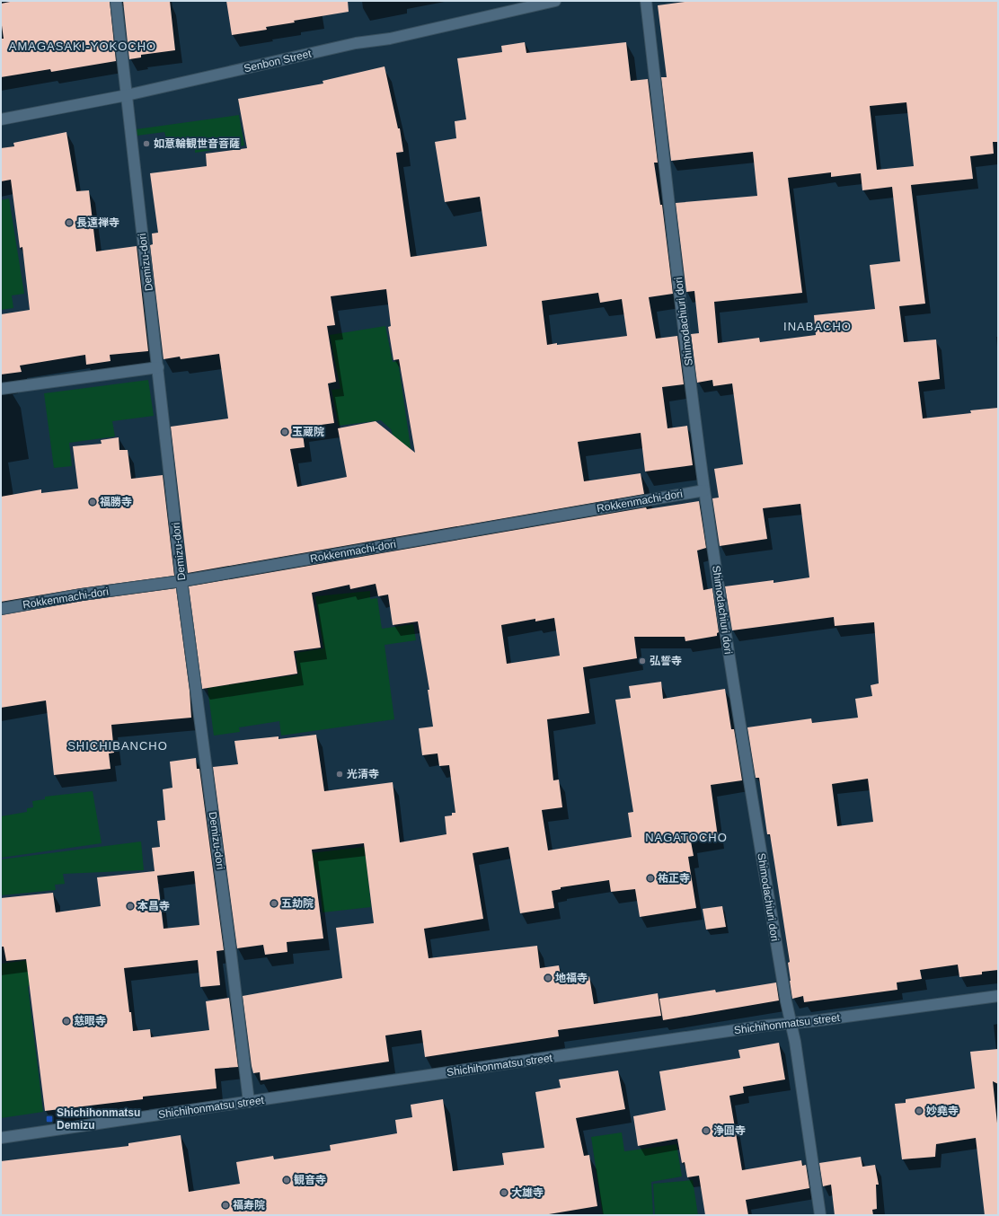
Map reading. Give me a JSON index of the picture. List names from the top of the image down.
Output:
{
  "streets": {
    "street": [
      "Senbon Street",
      "Demizu-dori",
      "Shimodachiuri dori",
      "Rokkenmachi-dori",
      "Shichihonmatsu street"
    ]
  },
  "crossings": [
    ["Senbon Street", "Demizu-dori"],
    ["Demizu-dori", "Rokkenmachi-dori"],
    ["Demizu-dori", "Shichihonmatsu street"],
    ["Shimodachiuri dori", "Rokkenmachi-dori"],
    ["Shimodachiuri dori", "Shichihonmatsu street"]
  ],
  "districts": [
    "AMAGASAKI-YOKOCHO",
    "INABACHO",
    "SHICHIBANCHO",
    "NAGATOCHO"
  ],
  "places": {
    "other": [
      "如意輪観世音菩薩",
      "長遠禅寺",
      "玉蔵院",
      "福勝寺",
      "弘誓寺",
      "光清寺",
      "祐正寺",
      "五劫院",
      "本昌寺",
      "地福寺",
      "慈眼寺",
      "妙堯寺",
      "浄圓寺",
      "観音寺",
      "大雄寺",
      "福寿院"
    ],
    "transit": ["Shichihonmatsu Demizu"]
  }
}
